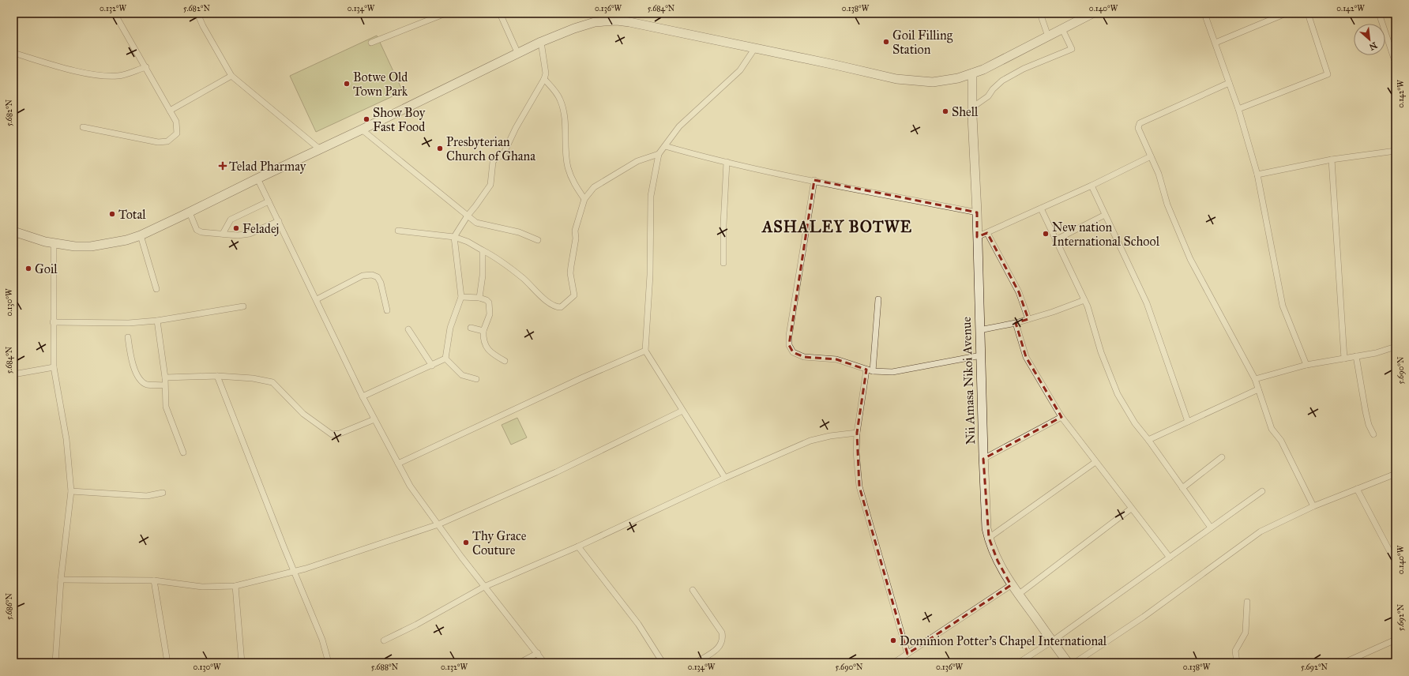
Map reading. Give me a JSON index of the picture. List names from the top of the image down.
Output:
{
  "streets": {
    "main road": ["Nii Amasa Nikoi Avenue"]
  },
  "districts": ["ASHALEY BOTWE"],
  "places": {
    "other": [
      "Goil Filling Station",
      "Botwe Old Town Park",
      "Shell",
      "Show Boy Fast Food",
      "Presbyterian Church of Ghana",
      "Total",
      "Feladej",
      "New nation International School",
      "Goil",
      "Thy Grace Couture",
      "Dominion Potter's Chapel International"
    ],
    "health": ["Telad Pharmay"]
  },
  "north": "bottom right",
  "coordinates": [
    "0.132°W",
    "5.682°N",
    "0.134°W",
    "0.136°W",
    "5.684°N",
    "0.138°W",
    "0.140°W",
    "0.142°W",
    "0.130°W",
    "5.690°N",
    "5.686°N",
    "5.692°N",
    "5.688°N"
  ]
}
